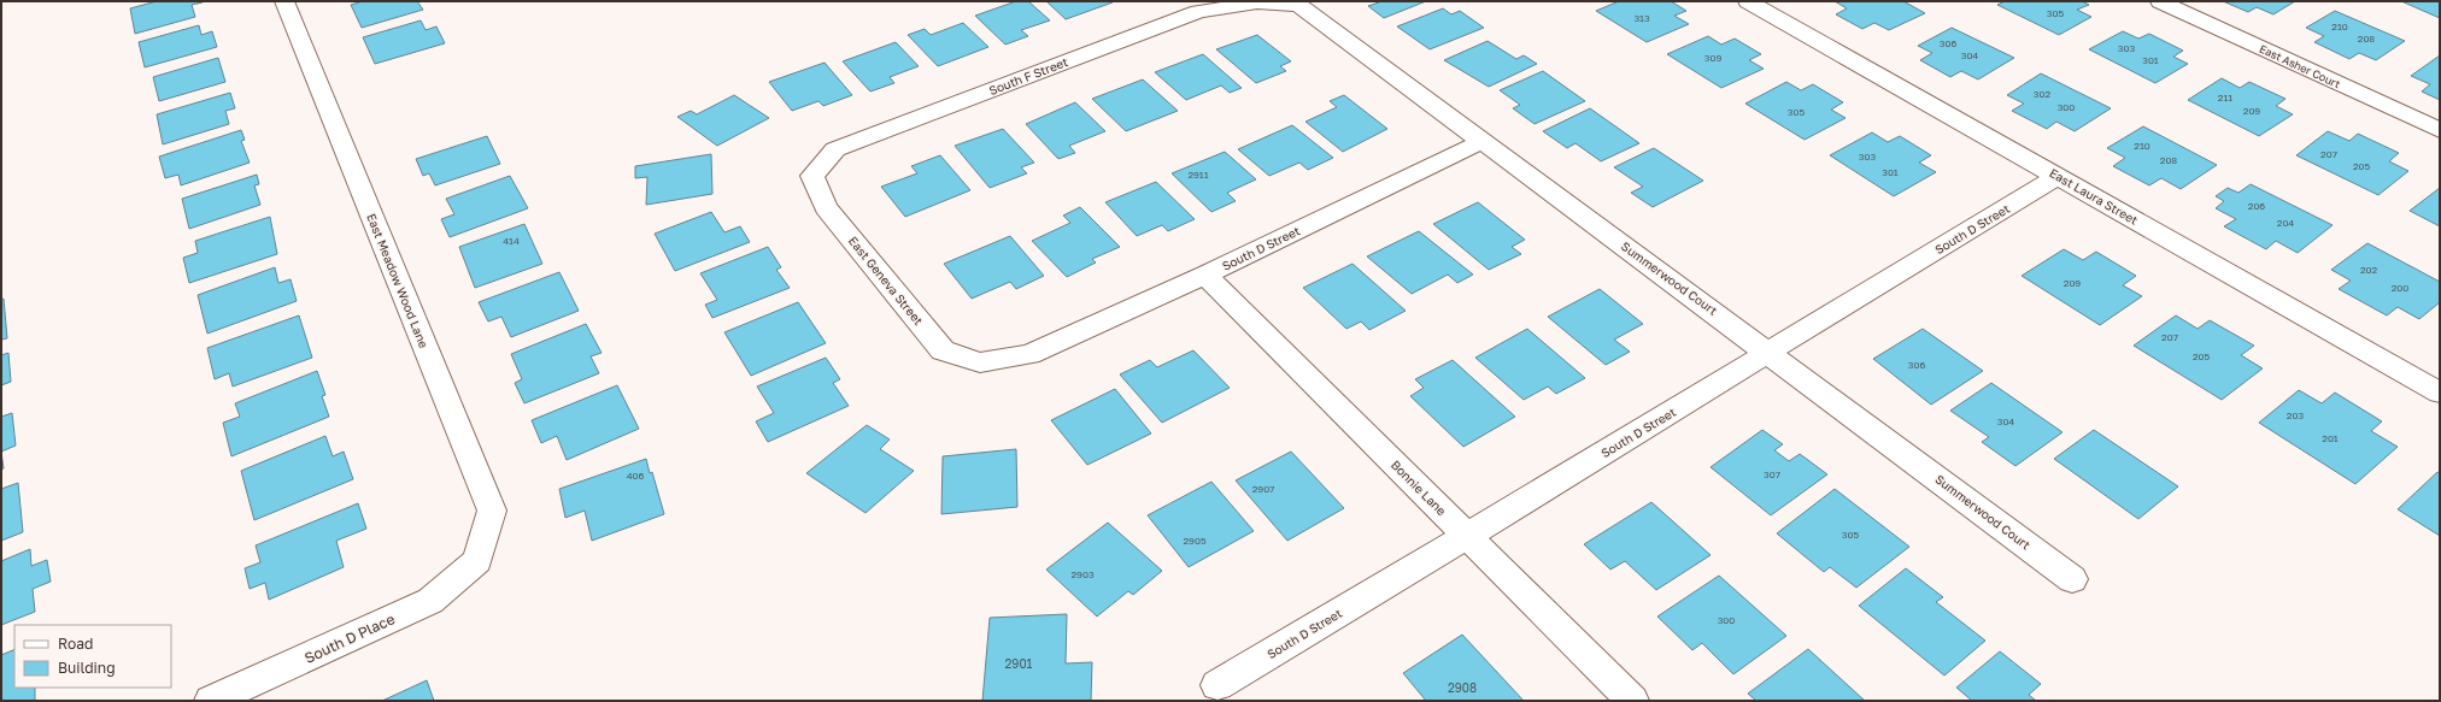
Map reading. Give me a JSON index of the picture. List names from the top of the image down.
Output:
{
  "streets": {
    "street": [
      "East Asher Court",
      "South F Street",
      "East Laura Street",
      "South D Street",
      "Summerwood Court",
      "East Meadow Wood Lane",
      "East Geneva Street",
      "Bonnie Lane",
      "South D Place"
    ]
  },
  "crossings": [
    ["South F Street", "Summerwood Court"],
    ["South F Street", "East Geneva Street"],
    ["East Laura Street", "South D Street"],
    ["South D Street", "Summerwood Court"],
    ["South D Street", "East Geneva Street"],
    ["South D Street", "Bonnie Lane"],
    ["East Meadow Wood Lane", "South D Place"]
  ],
  "house_numbers": [
    "305",
    "313",
    "210",
    "208",
    "306",
    "303",
    "304",
    "309",
    "301",
    "302",
    "211",
    "300",
    "209",
    "305",
    "210",
    "207",
    "303",
    "208",
    "205",
    "301",
    "2911",
    "206",
    "204",
    "414",
    "202",
    "209",
    "200",
    "207",
    "205",
    "306",
    "203",
    "304",
    "201",
    "307",
    "406",
    "2907",
    "305",
    "2905",
    "2903",
    "300",
    "2901",
    "2908"
  ],
  "legend": ["Road", "Building"]
}
